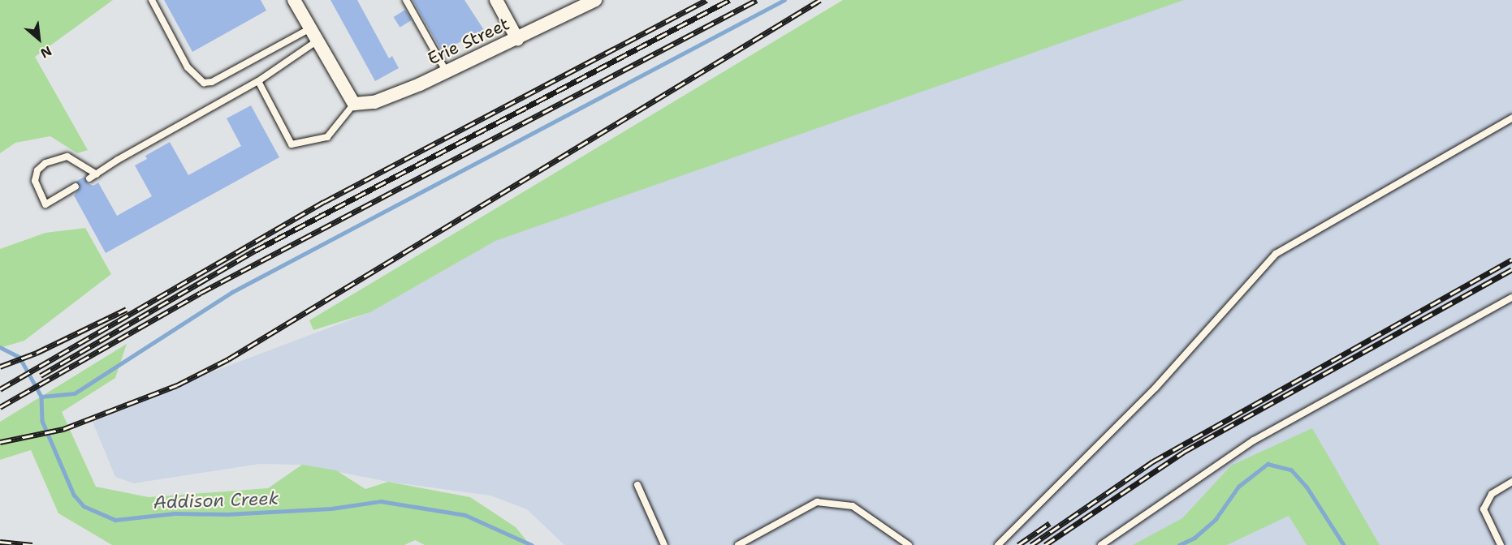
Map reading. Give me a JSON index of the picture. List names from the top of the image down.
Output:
{
  "streets": {
    "street": ["Erie Street"]
  },
  "water": ["Addison Creek"],
  "north": "bottom right"
}
